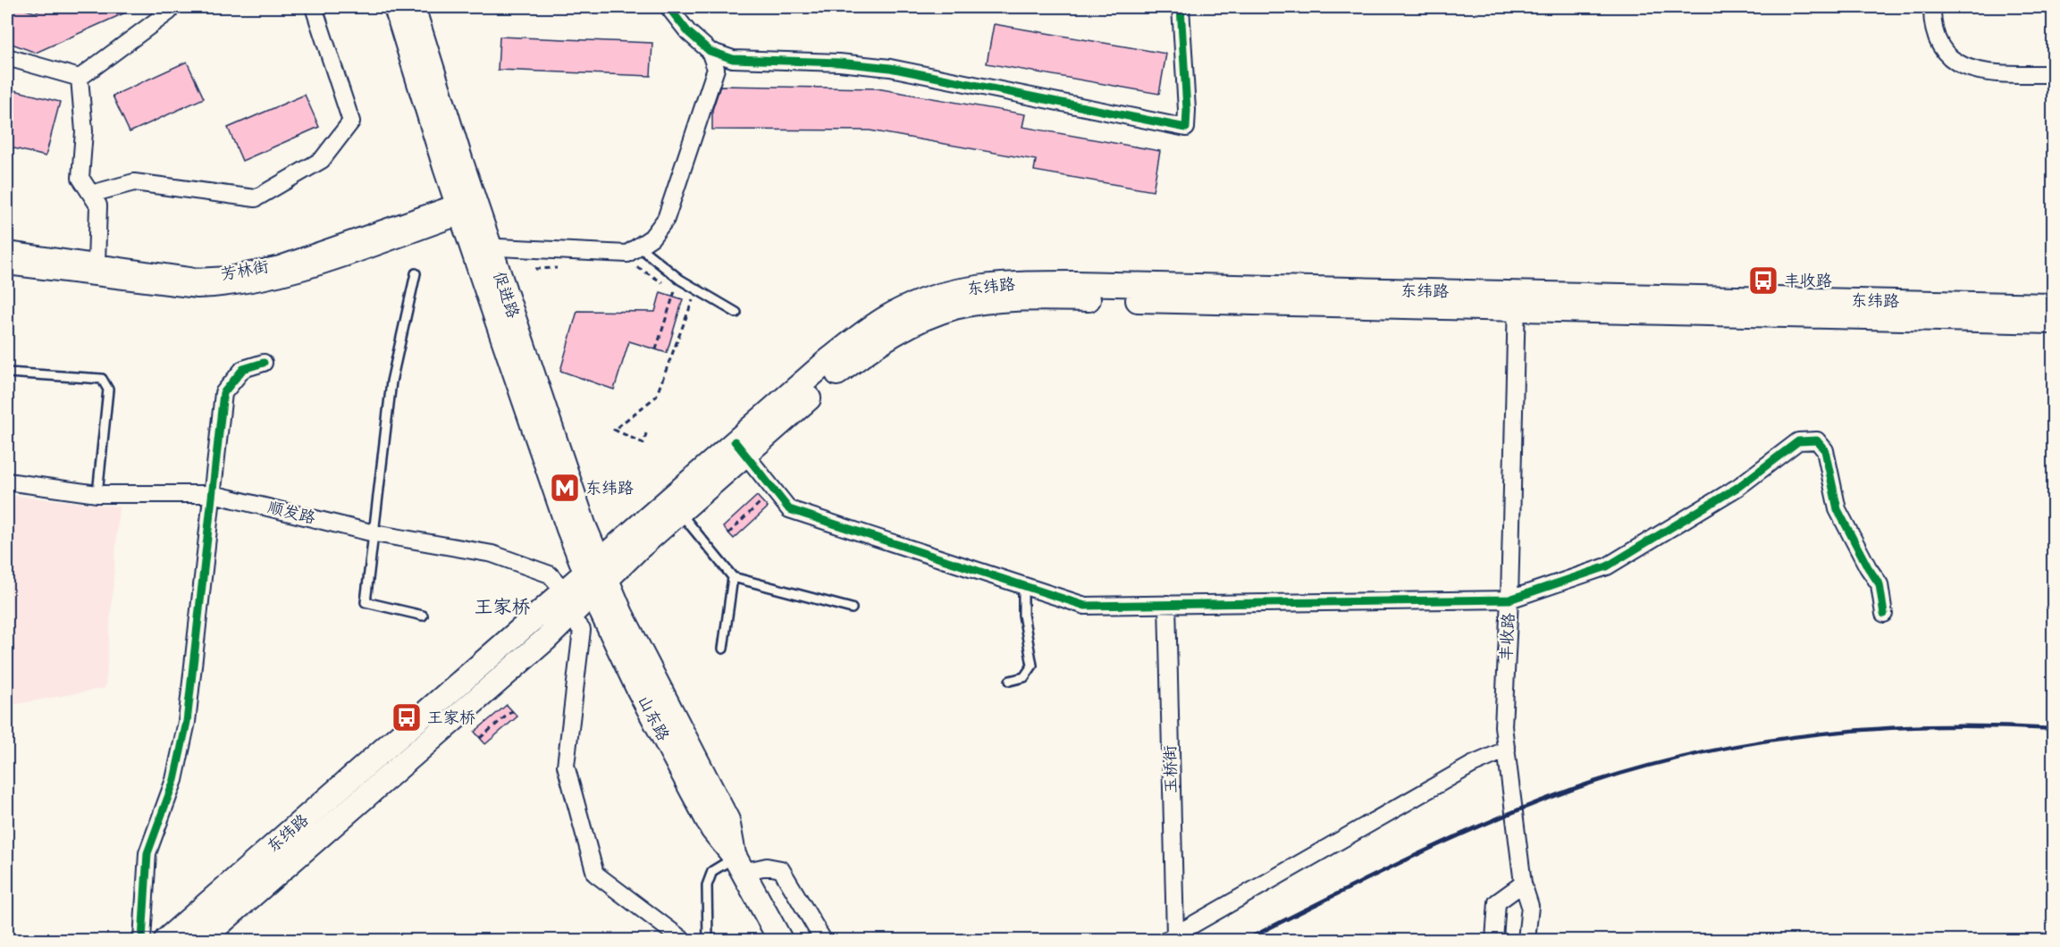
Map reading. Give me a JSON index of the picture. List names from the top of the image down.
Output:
{
  "streets": {
    "main road": ["东纬路", "促进路", "山东路"],
    "street": [
      "芳林街",
      "顺发路",
      "丰收路",
      "玉桥街"
    ]
  },
  "crossings": [
    ["芳林街", "促进路"],
    ["东纬路", "促进路"],
    ["东纬路", "顺发路"],
    ["东纬路", "丰收路"],
    ["东纬路", "山东路"],
    ["促进路", "山东路"]
  ],
  "districts": ["王家桥"],
  "places": {
    "bus stop": ["丰收路", "王家桥"],
    "metro station": ["东纬路"]
  }
}
